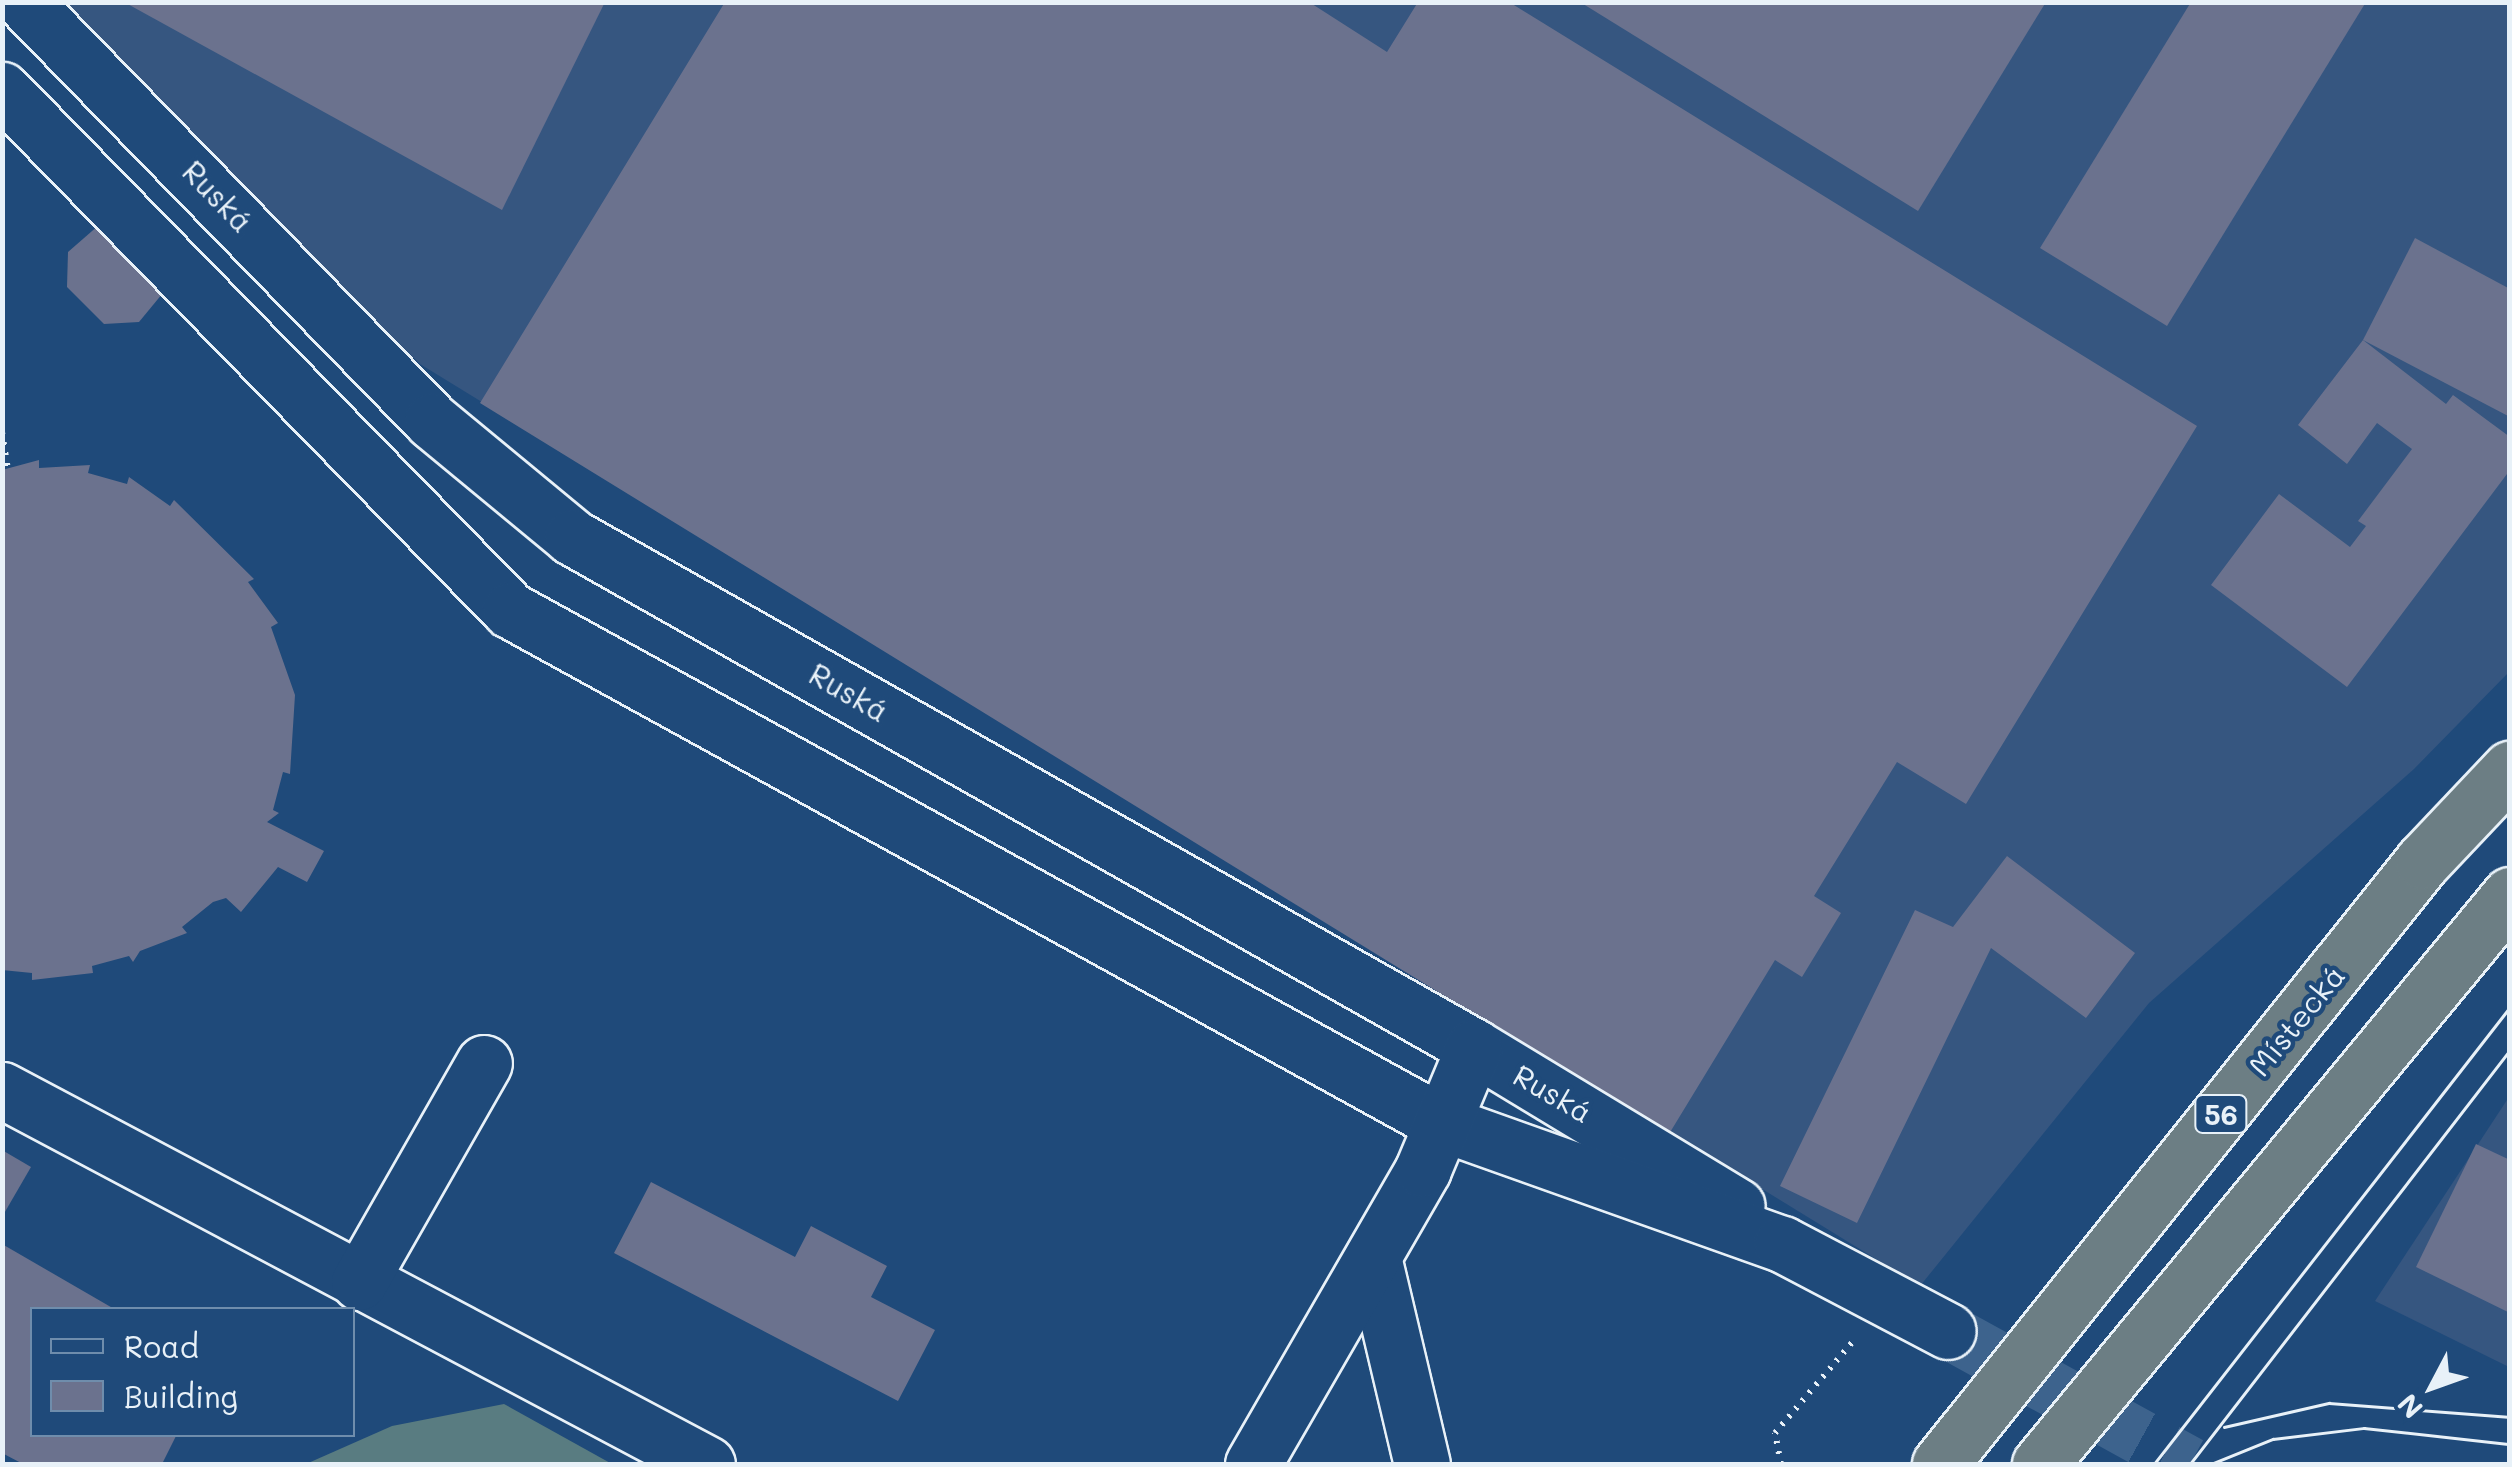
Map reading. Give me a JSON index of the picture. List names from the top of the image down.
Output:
{
  "streets": {
    "highway": ["Místecká", "56"],
    "street": ["Ruská"]
  },
  "legend": ["Road", "Building"],
  "north": "bottom left"
}
